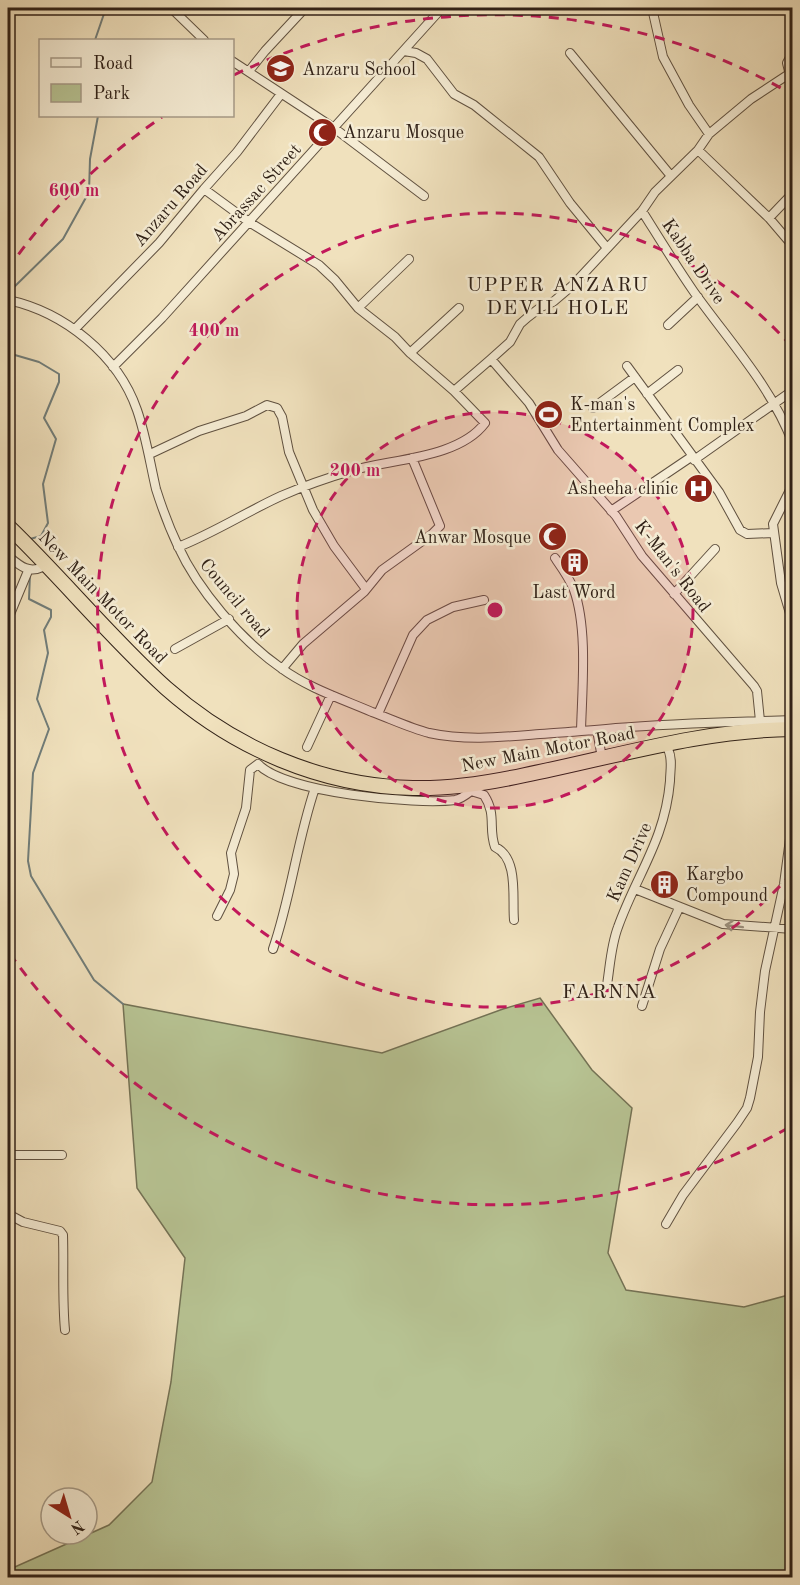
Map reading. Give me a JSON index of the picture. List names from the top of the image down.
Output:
{
  "streets": {
    "highway": ["New Main Motor Road"],
    "street": [
      "Abrassac Street",
      "Anzaru Road",
      "Kabba Drive",
      "K-Man's Road",
      "Council road",
      "Kam Drive"
    ]
  },
  "crossings": [
    ["Abrassac Street", "Council road"],
    ["Anzaru Road", "Council road"],
    ["New Main Motor Road", "Kam Drive"]
  ],
  "districts": ["UPPER ANZARU DEVIL HOLE", "FARNNA"],
  "places": {
    "school or university": ["Anzaru School"],
    "mosque": ["Anzaru Mosque", "Anwar Mosque"],
    "sports": ["K-man's Entertainment Complex"],
    "hospital": ["Asheeha clinic"],
    "building": ["Last Word", "Kargbo Compound"]
  },
  "legend": ["Road", "Park"],
  "north": "bottom right",
  "rings": ["600 m", "400 m", "200 m"]
}
